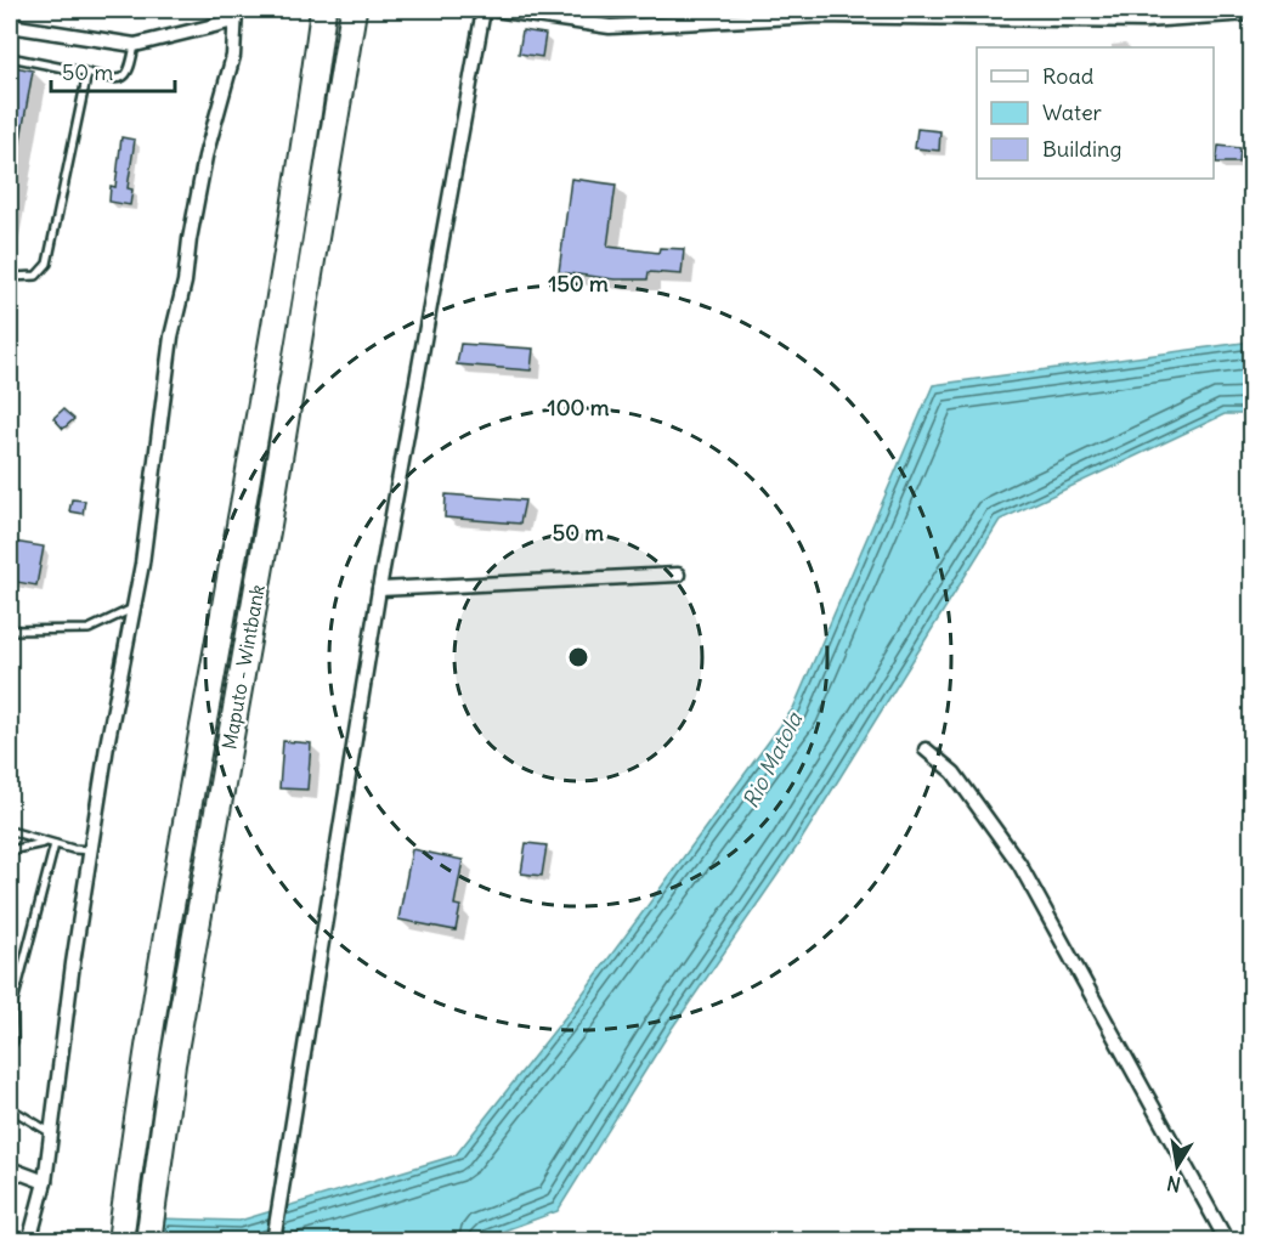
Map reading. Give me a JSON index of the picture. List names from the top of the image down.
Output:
{
  "streets": {
    "highway": ["Maputo - Wintbank"]
  },
  "water": ["Rio Matola"],
  "legend": ["Road", "Water", "Building"],
  "scale_bar": "50 m",
  "north": "bottom",
  "rings": ["150 m", "100 m", "50 m"]
}
